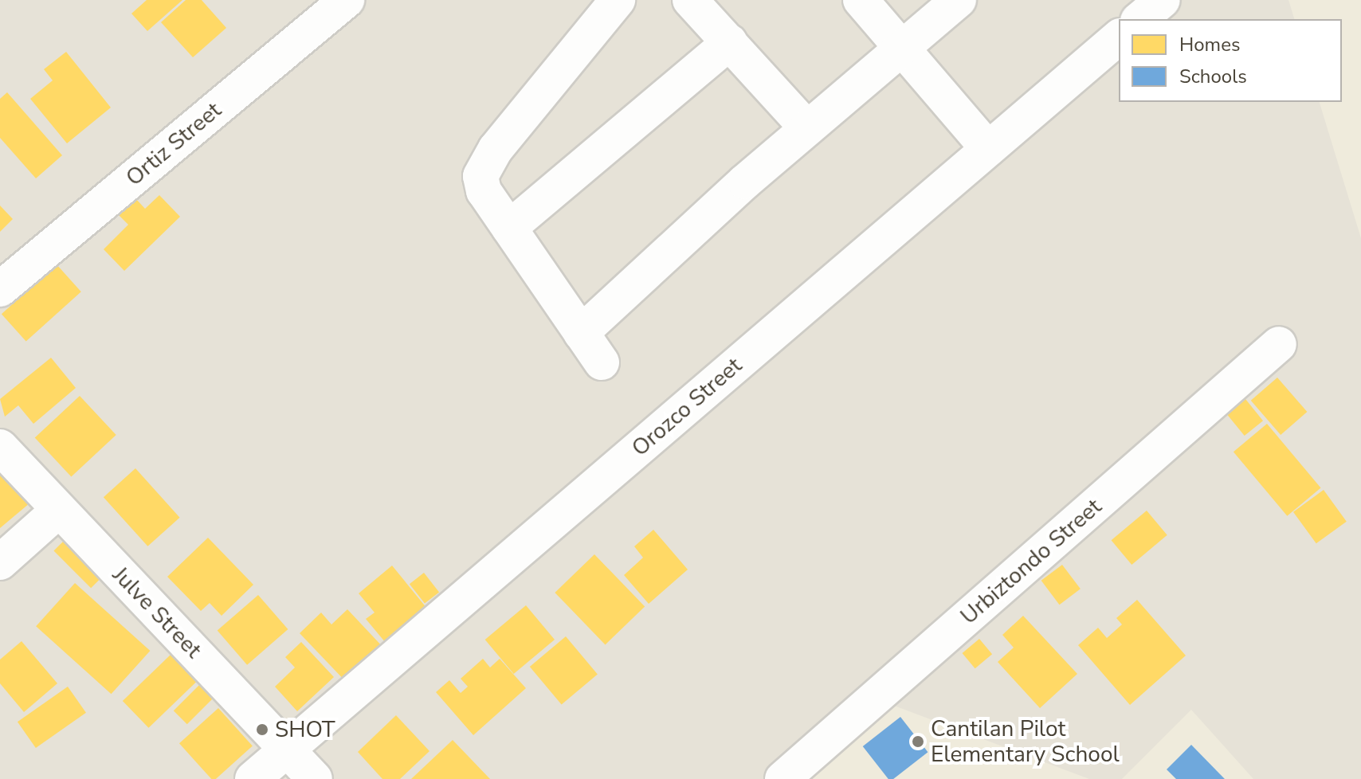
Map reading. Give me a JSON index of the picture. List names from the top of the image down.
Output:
{
  "streets": {
    "street": [
      "Ortiz Street",
      "Orozco Street",
      "Urbiztondo Street",
      "Julve Street"
    ]
  },
  "crossings": [
    ["Orozco Street", "Julve Street"]
  ],
  "places": ["SHOT", "Cantilan Pilot Elementary School"],
  "legend": ["Homes", "Schools"]
}
